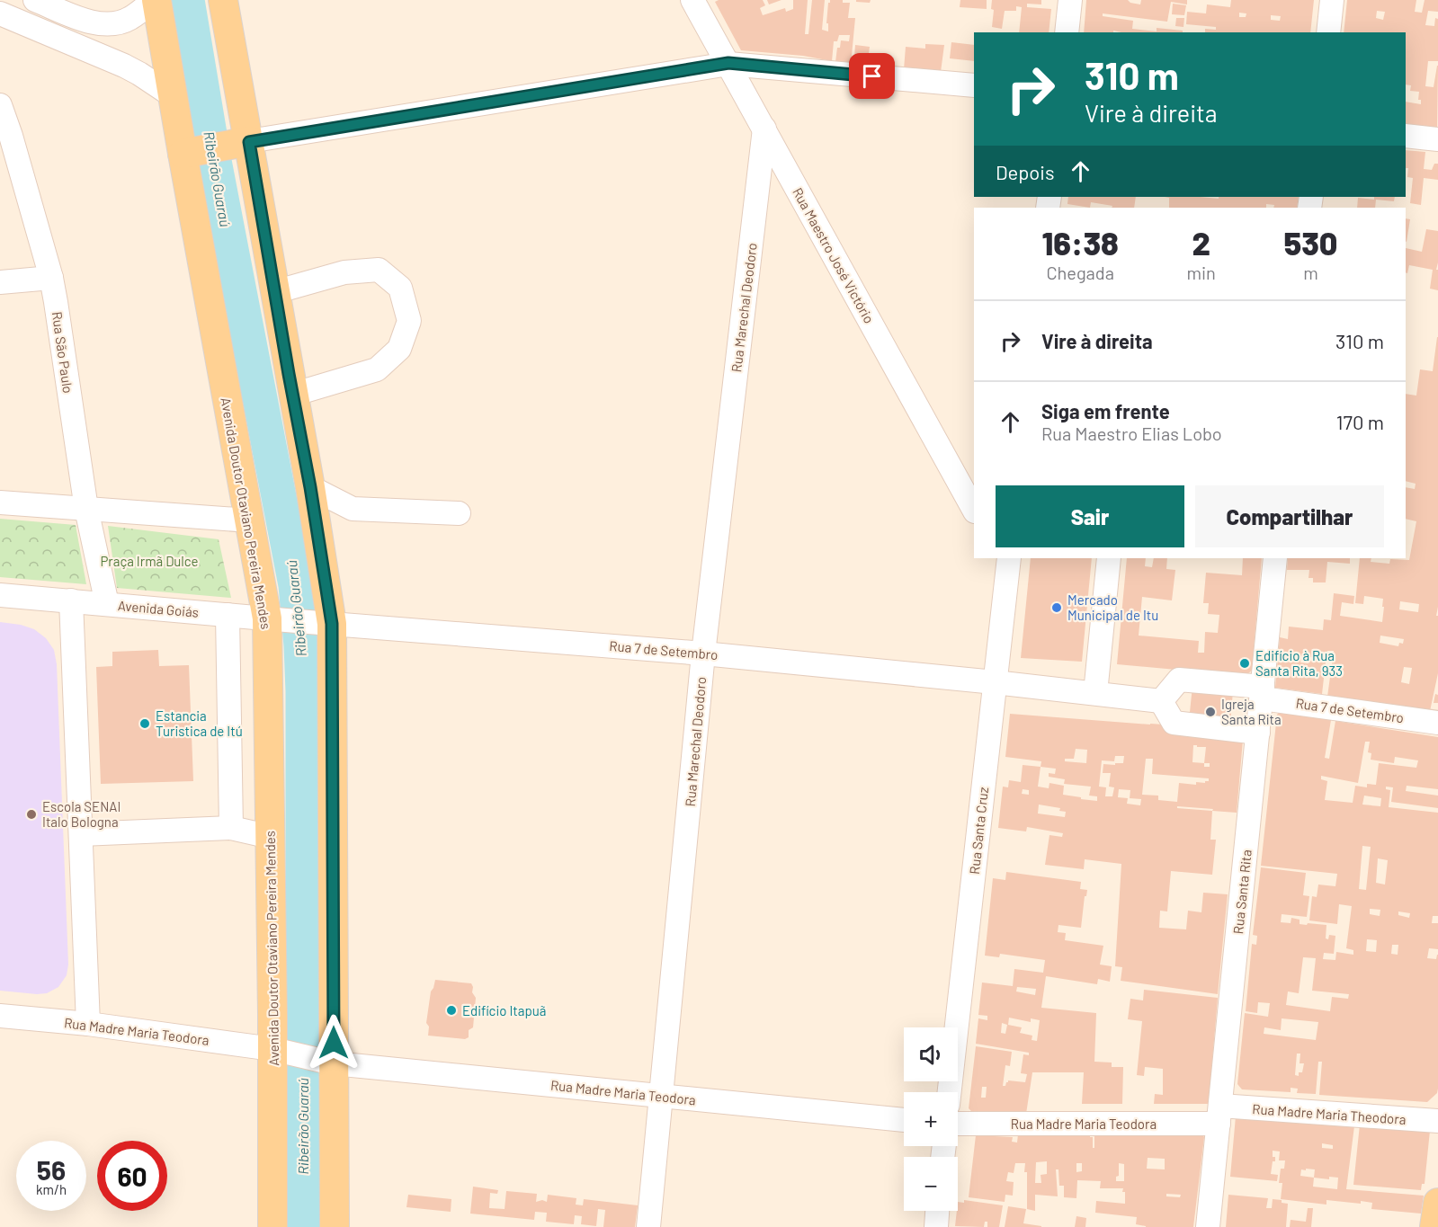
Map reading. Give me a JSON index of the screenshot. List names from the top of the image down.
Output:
{
  "streets": {
    "main road": ["Avenida Doutor Otaviano Pereira Mendes"],
    "street": [
      "Rua Maestro José Victório",
      "Rua Marechal Deodoro",
      "Rua São Paulo",
      "Avenida Goiás",
      "Rua 7 de Setembro",
      "Rua Santa Cruz",
      "Rua Santa Rita",
      "Rua Madre Maria Teodora",
      "Rua Madre Maria Theodora"
    ]
  },
  "crossings": [
    ["Rua Maestro José Victório", "Rua Marechal Deodoro"],
    ["Rua Marechal Deodoro", "Rua 7 de Setembro"],
    ["Rua Marechal Deodoro", "Rua Madre Maria Teodora"],
    ["Rua São Paulo", "Avenida Goiás"],
    ["Avenida Doutor Otaviano Pereira Mendes", "Avenida Goiás"],
    ["Avenida Doutor Otaviano Pereira Mendes", "Rua Madre Maria Teodora"],
    ["Avenida Goiás", "Rua 7 de Setembro"],
    ["Rua 7 de Setembro", "Rua Santa Cruz"],
    ["Rua 7 de Setembro", "Rua Santa Rita"],
    ["Rua Santa Rita", "Rua Madre Maria Teodora"],
    ["Rua Santa Rita", "Rua Madre Maria Theodora"],
    ["Rua Madre Maria Teodora", "Rua Madre Maria Theodora"]
  ],
  "water": ["Ribeirão Guaraú"],
  "parks": ["Praça Irmã Dulce"],
  "places": [
    "Mercado Municipal de Itu",
    "Edifício à Rua Santa Rita, 933",
    "Igreja Santa Rita",
    "Estancia Turistica de Itú",
    "Escola SENAI Italo Bologna",
    "Edifício Itapuã"
  ],
  "page": {
    "turn": ["310 m", "Vire à direita"],
    "then": "Depois",
    "eta": [
      "16:38",
      "Chegada",
      "2",
      "min",
      "530",
      "m"
    ],
    "list": [
      {
        "name": "Vire à direita",
        "value": "310 m"
      },
      {
        "name": "Siga em frente",
        "note": "Rua Maestro Elias Lobo",
        "value": "170 m"
      }
    ],
    "buttons": ["Sair", "Compartilhar"],
    "map_buttons": ["+", "−"],
    "speed": "56 km/h",
    "limit": "60"
  }
}
